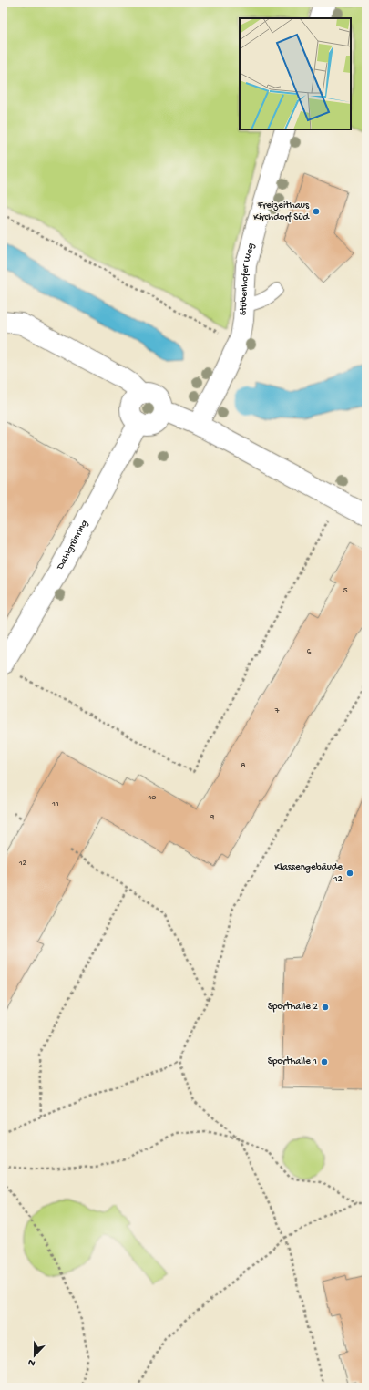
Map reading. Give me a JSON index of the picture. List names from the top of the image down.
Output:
{
  "streets": {
    "street": ["Stübenhofer Weg", "Dahlgrünring"]
  },
  "places": [
    "Freizeithaus Kirchdorf Süd",
    "Klassengebäude 12",
    "Sporthalle 2",
    "Sporthalle 1"
  ],
  "house_numbers": [
    "5",
    "6",
    "7",
    "8",
    "10",
    "11",
    "9",
    "12"
  ],
  "north": "bottom"
}
